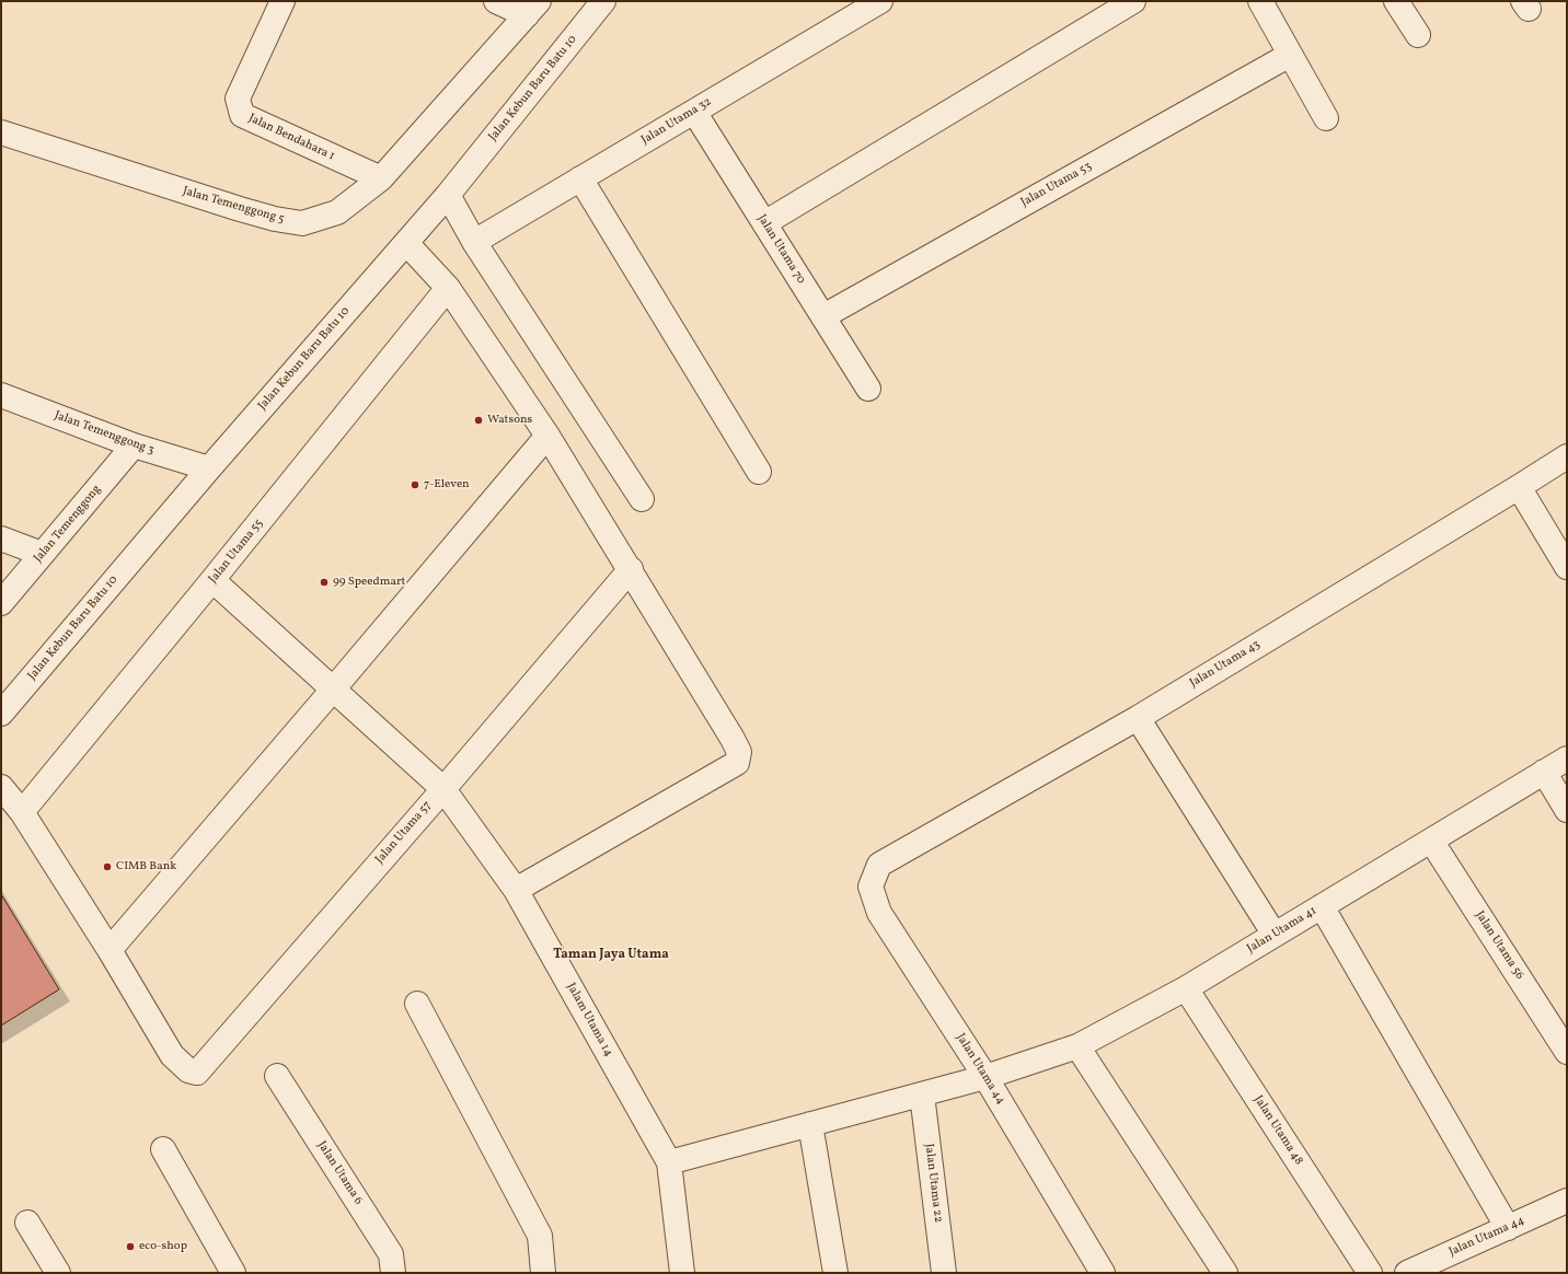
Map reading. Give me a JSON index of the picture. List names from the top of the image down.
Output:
{
  "streets": {
    "street": [
      "Jalan Kebun Baru Batu 10",
      "Jalan Utama 32",
      "Jalan Bendahara 1",
      "Jalan Utama 53",
      "Jalan Temenggong 5",
      "Jalan Utama 70",
      "Jalan Temenggong 3",
      "Jalan Temenggong",
      "Jalan Utama 55",
      "Jalan Utama 43",
      "Jalan Utama 57",
      "Jalan Utama 41",
      "Jalan Utama 56",
      "Jalam Utama 14",
      "Jalan Utama 44",
      "Jalan Utama 48",
      "Jalan Utama 6",
      "Jalan Utama 22"
    ]
  },
  "crossings": [
    ["Jalan Kebun Baru Batu 10", "Jalan Temenggong 3"],
    ["Jalan Utama 32", "Jalan Utama 70"],
    ["Jalan Bendahara 1", "Jalan Temenggong 5"],
    ["Jalan Utama 53", "Jalan Utama 70"],
    ["Jalan Temenggong 3", "Jalan Temenggong"],
    ["Jalan Utama 55", "Jalam Utama 14"],
    ["Jalan Utama 43", "Jalan Utama 44"],
    ["Jalan Utama 57", "Jalam Utama 14"],
    ["Jalan Utama 41", "Jalan Utama 56"],
    ["Jalan Utama 41", "Jalam Utama 14"],
    ["Jalan Utama 41", "Jalan Utama 44"],
    ["Jalan Utama 41", "Jalan Utama 48"],
    ["Jalan Utama 41", "Jalan Utama 22"]
  ],
  "districts": ["Taman Jaya Utama"],
  "places": [
    "Watsons",
    "7-Eleven",
    "99 Speedmart",
    "CIMB Bank",
    "eco-shop"
  ]
}
